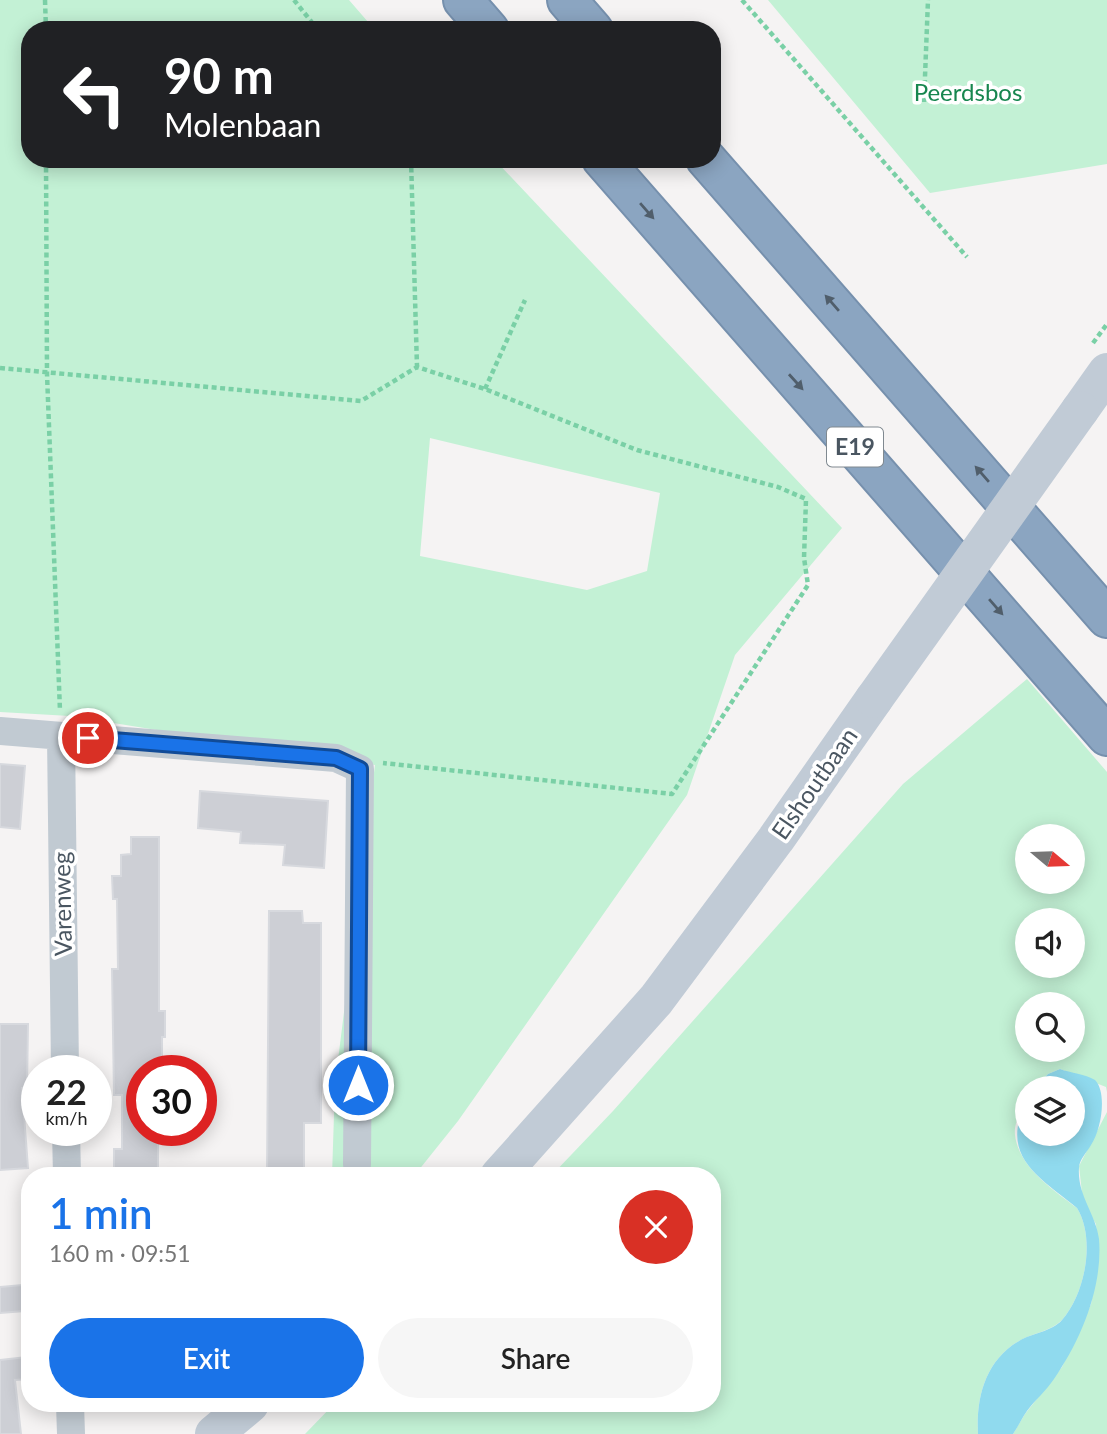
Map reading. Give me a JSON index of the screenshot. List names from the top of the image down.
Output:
{
  "streets": {
    "highway": ["E19"],
    "main road": ["Elshoutbaan"],
    "street": ["Varenweg"]
  },
  "parks": ["Peerdsbos"],
  "north": "right",
  "page": {
    "turn": ["90 m", "Molenbaan"],
    "speed": "22 km/h",
    "limit": "30",
    "heading": ["1 min", "160 m · 09:51"],
    "buttons": ["Exit", "Share"]
  }
}
